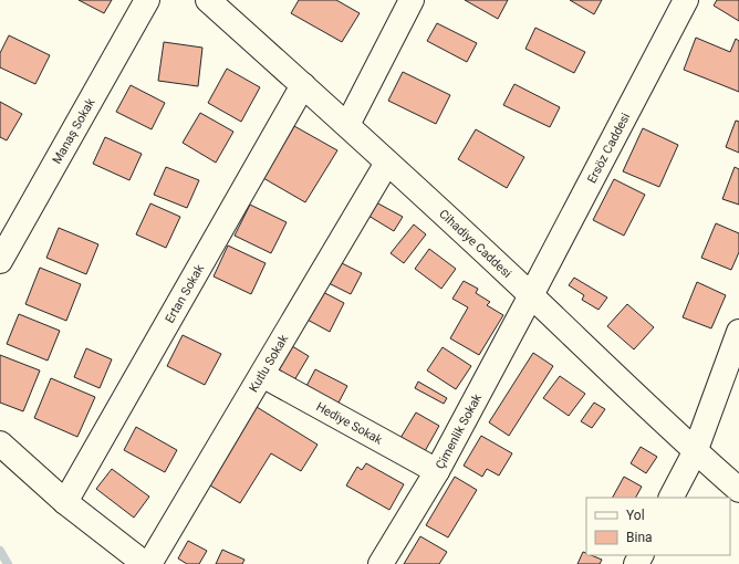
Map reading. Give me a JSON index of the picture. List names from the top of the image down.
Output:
{
  "streets": {
    "street": [
      "Manaş Sokak",
      "Ersöz Caddesi",
      "Cihadiye Caddesi",
      "Ertan Sokak",
      "Kutlu Sokak",
      "Hediye Sokak",
      "Çimenlik Sokak"
    ]
  },
  "crossings": [
    ["Ersöz Caddesi", "Cihadiye Caddesi"],
    ["Ersöz Caddesi", "Çimenlik Sokak"],
    ["Cihadiye Caddesi", "Ertan Sokak"],
    ["Cihadiye Caddesi", "Kutlu Sokak"],
    ["Cihadiye Caddesi", "Çimenlik Sokak"],
    ["Kutlu Sokak", "Hediye Sokak"],
    ["Hediye Sokak", "Çimenlik Sokak"]
  ],
  "legend": ["Yol", "Bina"]
}
